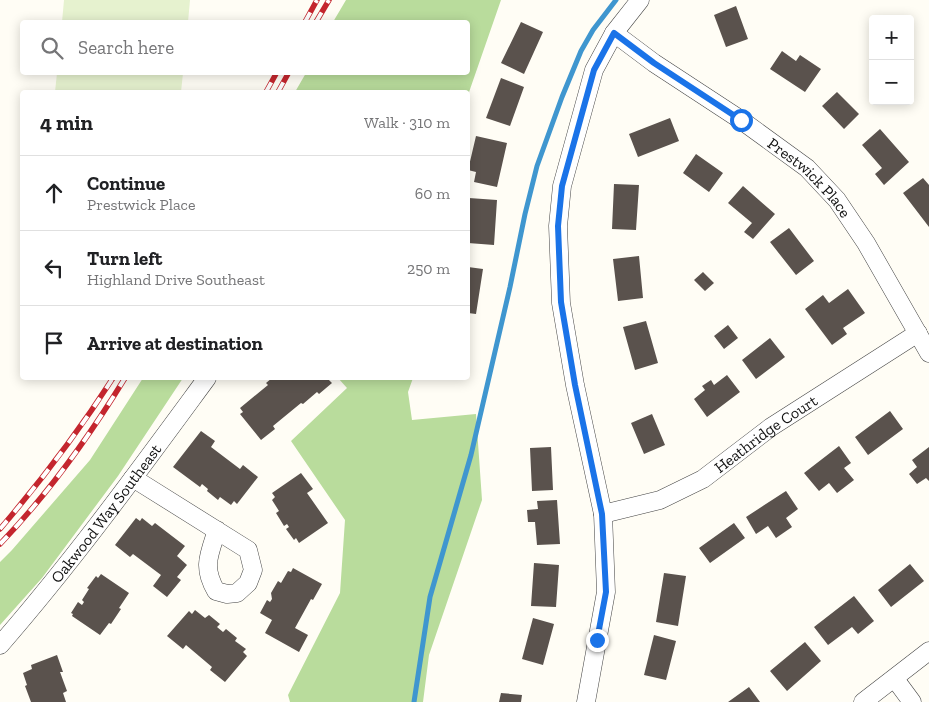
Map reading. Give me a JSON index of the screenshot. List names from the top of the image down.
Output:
{
  "streets": {
    "street": ["Prestwick Place", "Heathridge Court", "Oakwood Way Southeast"]
  },
  "crossings": [
    ["Prestwick Place", "Heathridge Court"]
  ],
  "page": {
    "map_buttons": ["+", "−"],
    "search": "Search here",
    "heading": ["4 min", "Walk · 310 m"],
    "list": [
      ["Continue", "Prestwick Place", "60 m"],
      ["Turn left", "Highland Drive Southeast", "250 m"],
      "Arrive at destination"
    ]
  }
}
